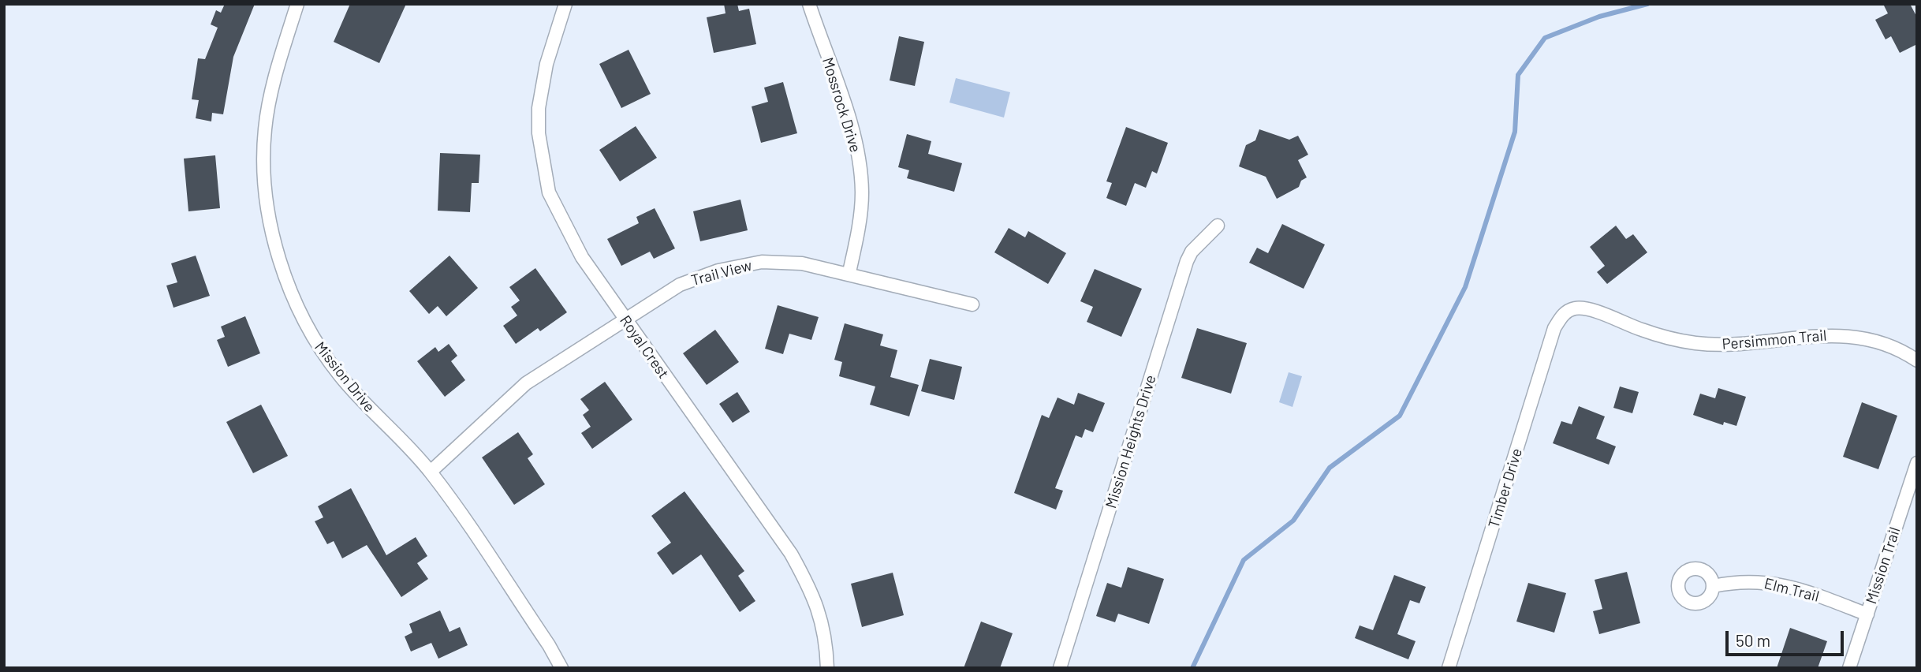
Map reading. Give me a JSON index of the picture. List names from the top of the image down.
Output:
{
  "streets": {
    "street": [
      "Mossrock Drive",
      "Trail View",
      "Persimmon Trail",
      "Royal Crest",
      "Mission Drive",
      "Mission Heights Drive",
      "Timber Drive",
      "Mission Trail",
      "Elm Trail"
    ]
  },
  "crossings": [
    ["Mossrock Drive", "Trail View"],
    ["Trail View", "Royal Crest"],
    ["Trail View", "Mission Drive"],
    ["Persimmon Trail", "Timber Drive"],
    ["Mission Trail", "Elm Trail"]
  ],
  "scale_bar": "50 m"
}
